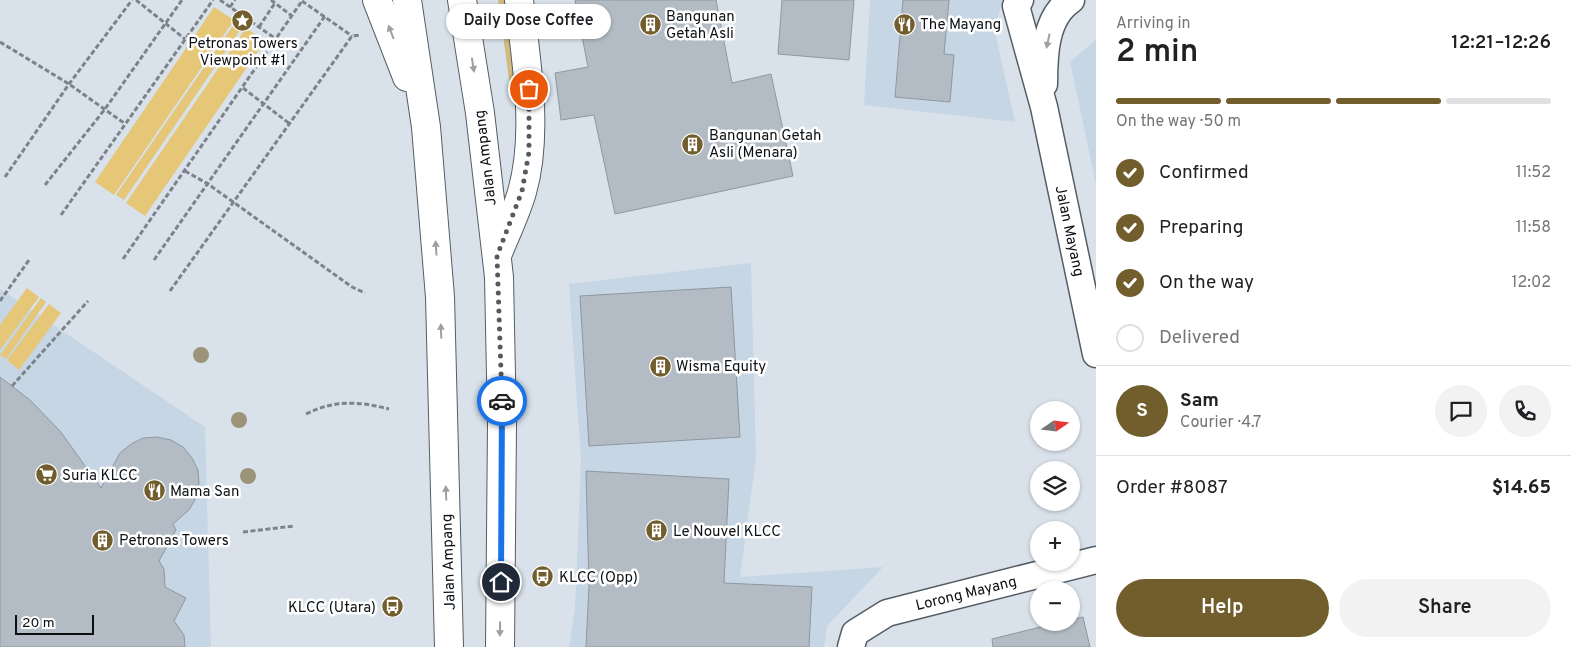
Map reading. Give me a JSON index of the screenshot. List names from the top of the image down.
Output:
{
  "streets": {
    "main road": ["Jalan Ampang"],
    "street": ["Jalan Mayang", "Lorong Mayang"]
  },
  "places": {
    "place": ["Petronas Towers Viewpoint #1"],
    "restaurant": ["The Mayang", "Mama San"],
    "building": [
      "Bangunan Getah Asli",
      "Bangunan Getah Asli (Menara)",
      "Wisma Equity",
      "Le Nouvel KLCC",
      "Petronas Towers"
    ],
    "other": ["Daily Dose Coffee"],
    "supermarket": ["Suria KLCC"],
    "bus stop": ["KLCC (Opp)", "KLCC (Utara)"]
  },
  "scale_bar": "20 m",
  "north": "right",
  "page": {
    "heading": ["2 min", "Arriving in", "12:21–12:26"],
    "panel": [
      "Sam",
      "Courier · 4.7",
      "Order #8087",
      "$14.65"
    ],
    "bubble": "Daily Dose Coffee",
    "bar": "On the way · 50 m",
    "list": [
      ["Confirmed", "11:52"],
      ["Preparing", "11:58"],
      ["On the way", "12:02"],
      "Delivered"
    ],
    "round": "S",
    "map_buttons": ["+", "−"],
    "buttons": ["Help", "Share"],
    "scale": "20 m"
  }
}
